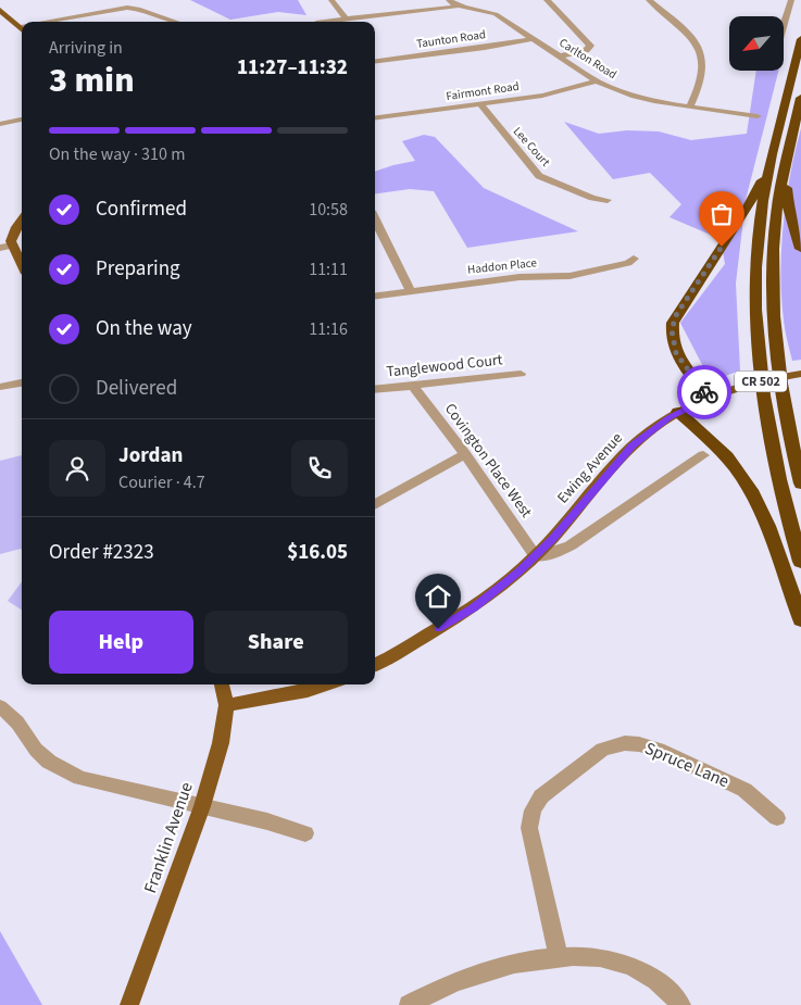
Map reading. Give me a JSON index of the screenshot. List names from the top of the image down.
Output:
{
  "streets": {
    "main road": ["CR 502", "Ewing Avenue", "Franklin Avenue"],
    "street": [
      "Taunton Road",
      "Carlton Road",
      "Fairmont Road",
      "Lee Court",
      "Haddon Place",
      "Tanglewood Court",
      "Covington Place West",
      "Spruce Lane"
    ]
  },
  "crossings": [
    ["Taunton Road", "Carlton Road"],
    ["Carlton Road", "Fairmont Road"],
    ["Fairmont Road", "Lee Court"],
    ["Tanglewood Court", "Covington Place West"],
    ["Covington Place West", "Ewing Avenue"]
  ],
  "north": "bottom left",
  "page": {
    "heading": ["3 min", "Arriving in", "11:27–11:32"],
    "panel": [
      "Jordan",
      "Courier · 4.7",
      "Order #2323",
      "$16.05"
    ],
    "bar": "On the way · 310 m",
    "list": [
      ["Confirmed", "10:58"],
      ["Preparing", "11:11"],
      ["On the way", "11:16"],
      "Delivered"
    ],
    "buttons": ["Help", "Share"]
  }
}
